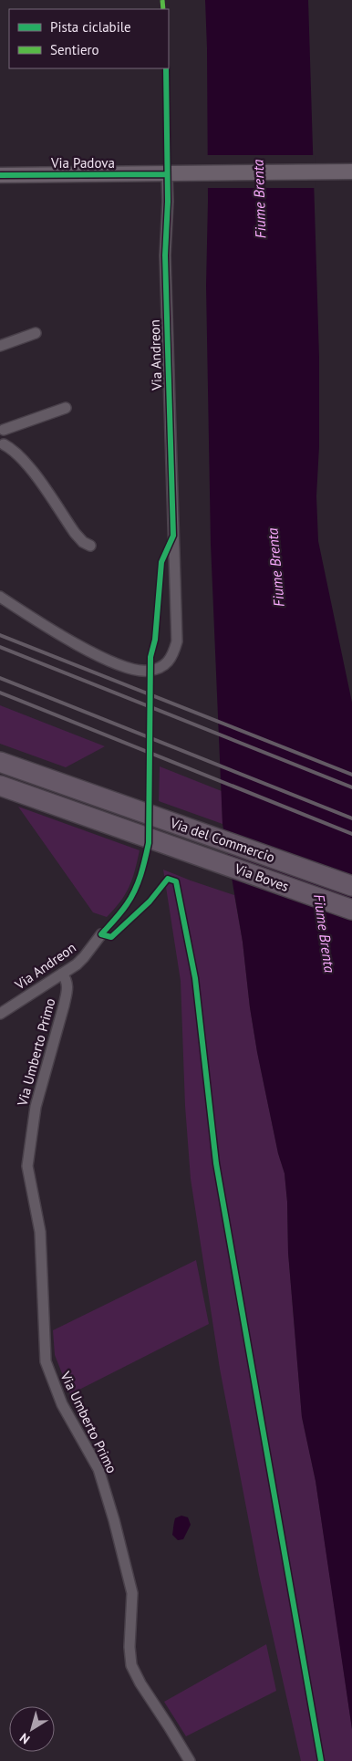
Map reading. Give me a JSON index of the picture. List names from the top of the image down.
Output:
{
  "streets": {
    "highway": ["Via del Commercio", "Via Boves"],
    "main road": ["Via Padova"],
    "street": ["Via Andreon", "Via Umberto Primo"]
  },
  "crossings": [
    ["Via Padova", "Via Andreon"],
    ["Via Andreon", "Via Umberto Primo"],
    ["Via del Commercio", "Via Boves"]
  ],
  "water": ["Fiume Brenta"],
  "legend": ["Pista ciclabile", "Sentiero"],
  "north": "bottom left"
}
